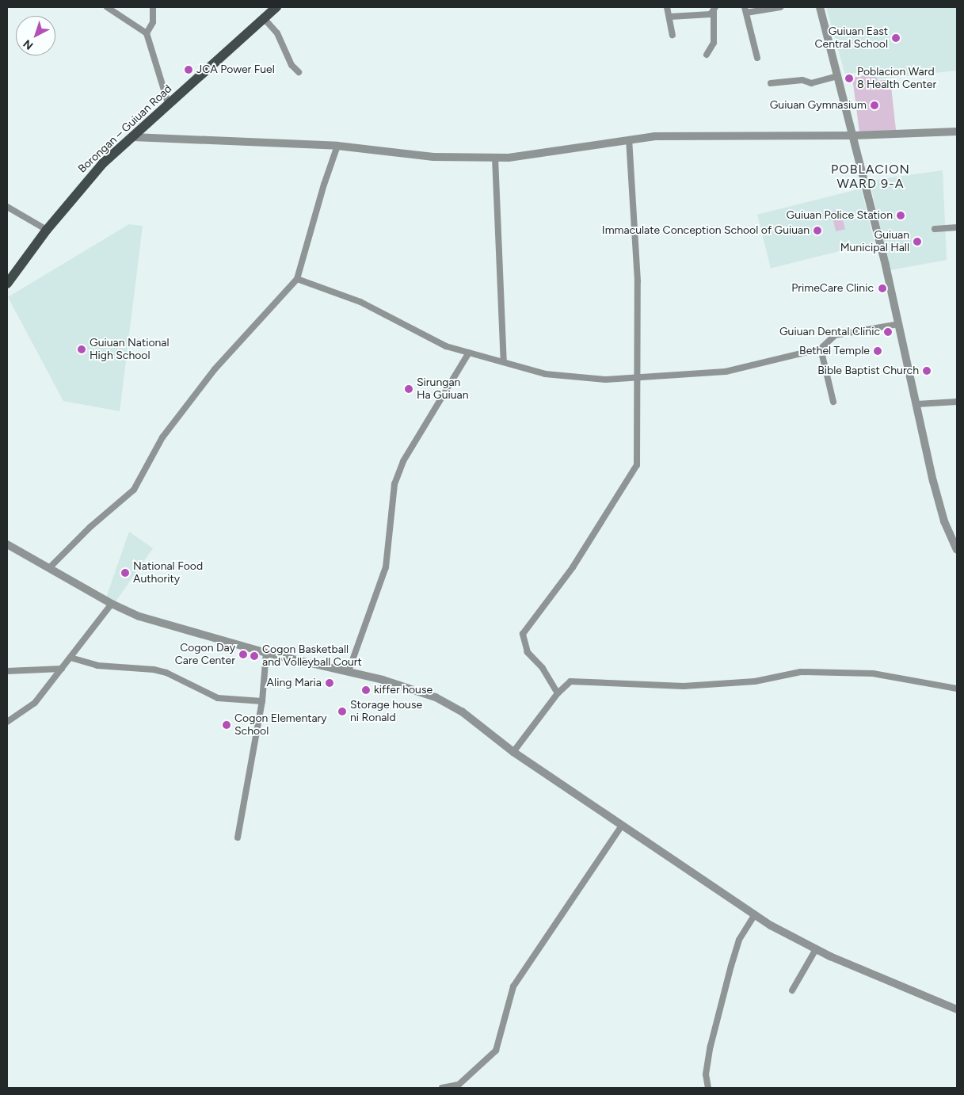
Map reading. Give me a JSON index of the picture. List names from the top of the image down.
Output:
{
  "streets": {
    "main road": ["Borongan – Guiuan Road"]
  },
  "districts": ["POBLACION WARD 9-A"],
  "places": [
    "Guiuan East Central School",
    "JCA Power Fuel",
    "Poblacion Ward 8 Health Center",
    "Guiuan Gymnasium",
    "Guiuan Police Station",
    "Immaculate Conception School of Guiuan",
    "Guiuan Municipal Hall",
    "PrimeCare Clinic",
    "Guiuan Dental Clinic",
    "Guiuan National High School",
    "Bethel Temple",
    "Bible Baptist Church",
    "Sirungan Ha Guiuan",
    "National Food Authority",
    "Cogon Day Care Center",
    "Cogon Basketball and Volleyball Court",
    "Aling Maria",
    "kiffer house",
    "Storage house ni Ronald",
    "Cogon Elementary School"
  ],
  "north": "bottom left"
}
